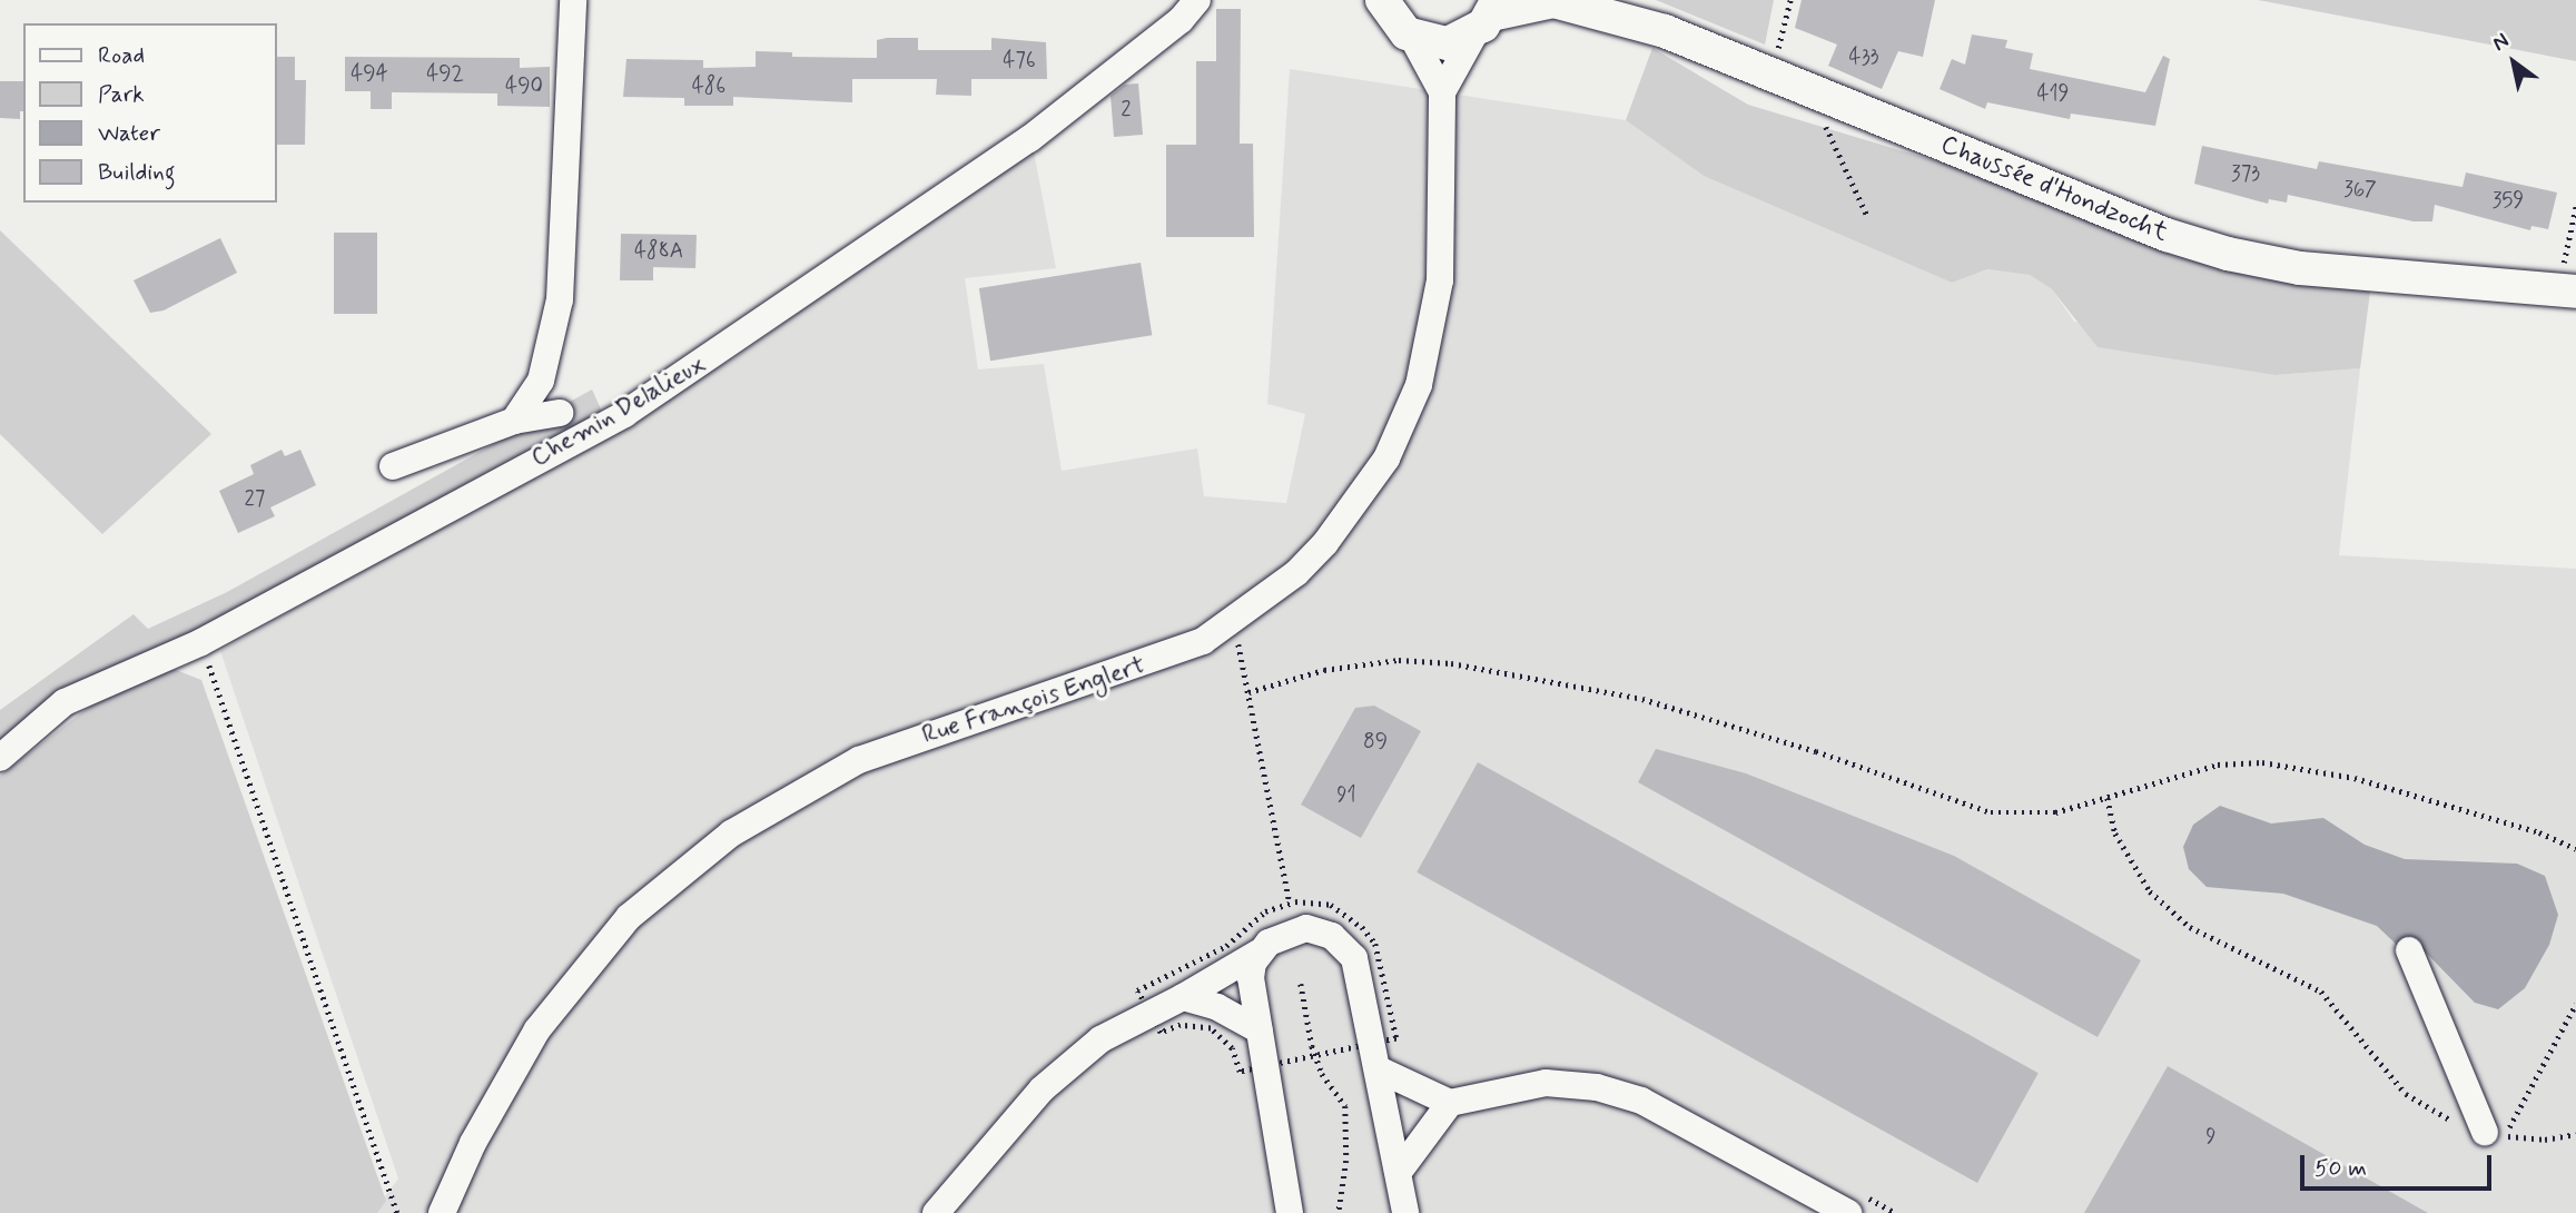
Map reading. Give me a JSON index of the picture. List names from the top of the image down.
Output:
{
  "streets": {
    "main road": ["Chaussée d'Hondzocht"],
    "street": ["Chemin Delalieux", "Rue François Englert"]
  },
  "house_numbers": [
    "433",
    "476",
    "494",
    "492",
    "490",
    "486",
    "419",
    "2",
    "373",
    "367",
    "359",
    "488A",
    "27",
    "89",
    "91",
    "9"
  ],
  "legend": [
    "Road",
    "Park",
    "Water",
    "Building"
  ],
  "scale_bar": "50 m",
  "north": "top left"
}
